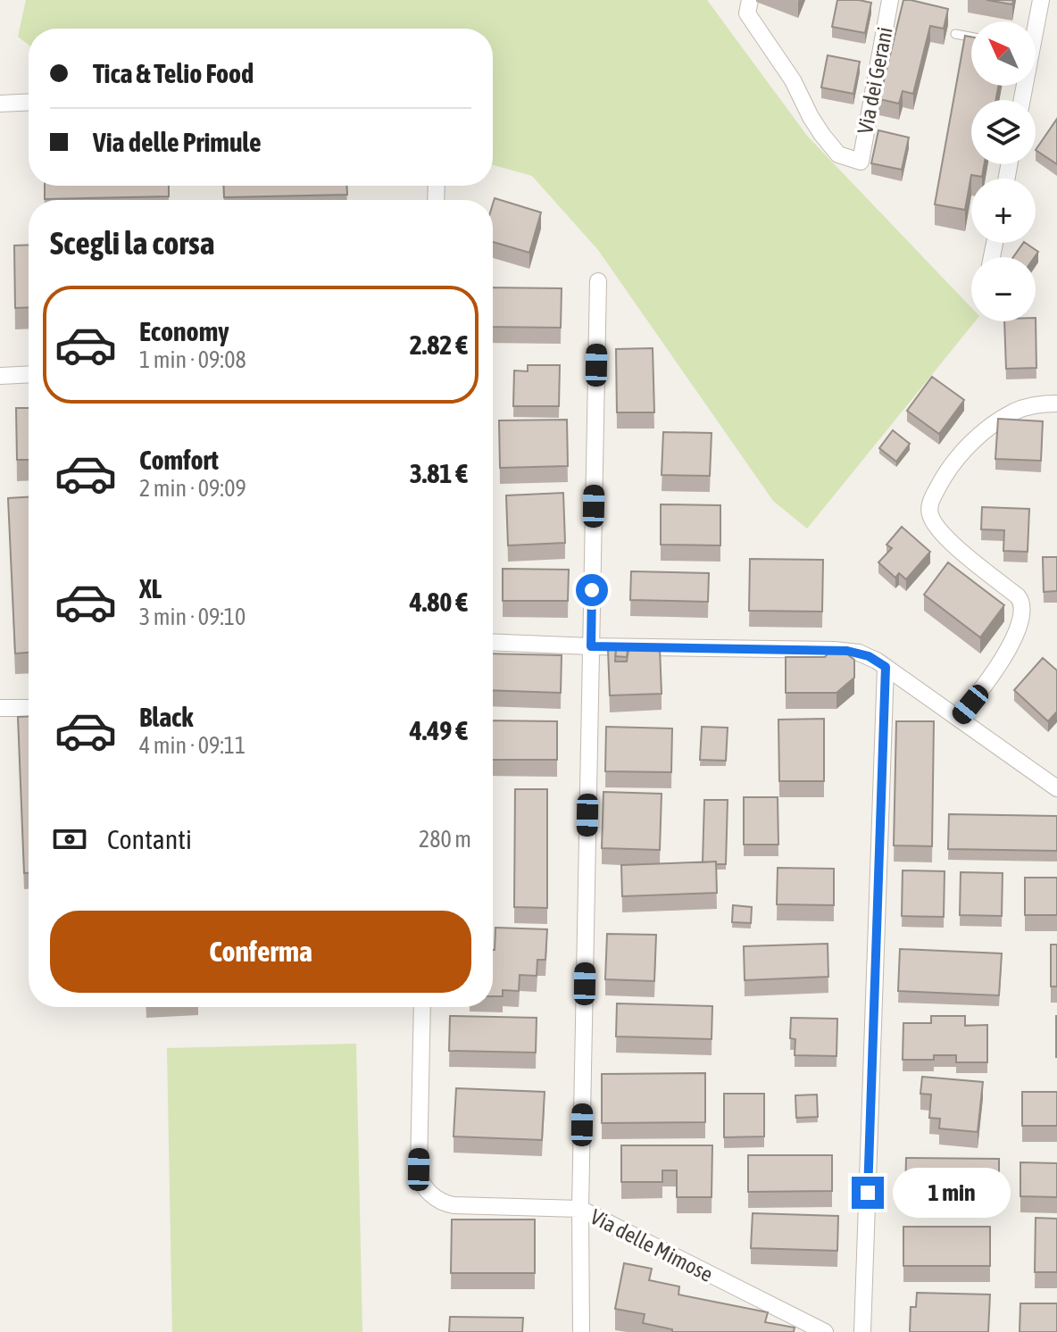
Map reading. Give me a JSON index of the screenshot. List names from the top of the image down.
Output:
{
  "streets": {
    "street": ["Via dei Gerani", "Via delle Mimose"]
  },
  "north": "top left",
  "page": {
    "map_buttons": ["+", "−"],
    "banner": ["Tica & Telio Food", "Via delle Primule"],
    "heading": "Scegli la corsa",
    "list": [
      {
        "name": "Economy",
        "note": "1 min · 09:08",
        "value": "2.82 €"
      },
      {
        "name": "Comfort",
        "note": "2 min · 09:09",
        "value": "3.81 €"
      },
      {
        "name": "XL",
        "note": "3 min · 09:10",
        "value": "4.80 €"
      },
      {
        "name": "Black",
        "note": "4 min · 09:11",
        "value": "4.49 €"
      }
    ],
    "pay": ["Contanti", "280 m"],
    "buttons": "Conferma",
    "bubble": "1 min"
  }
}
